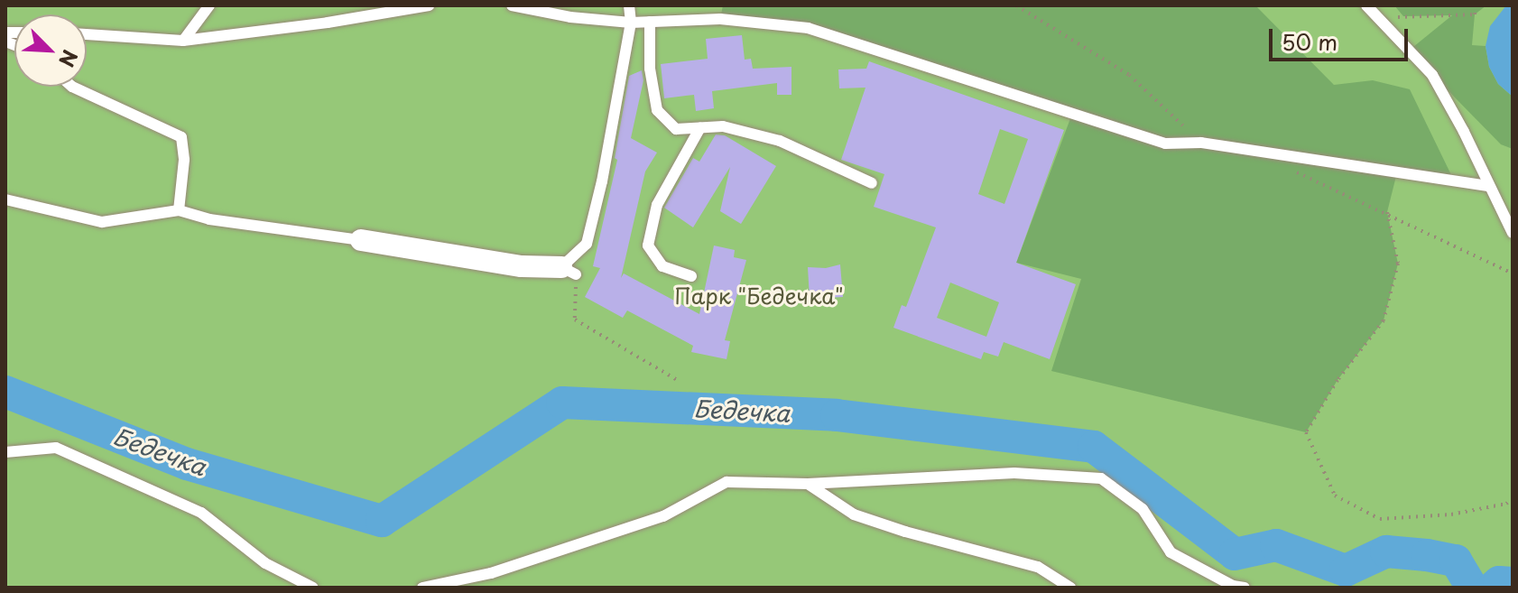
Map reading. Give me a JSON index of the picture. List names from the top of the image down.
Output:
{
  "water": ["Бедечка"],
  "parks": ["Парк \"Бедечка\""],
  "scale_bar": "50 m",
  "north": "bottom right"
}
